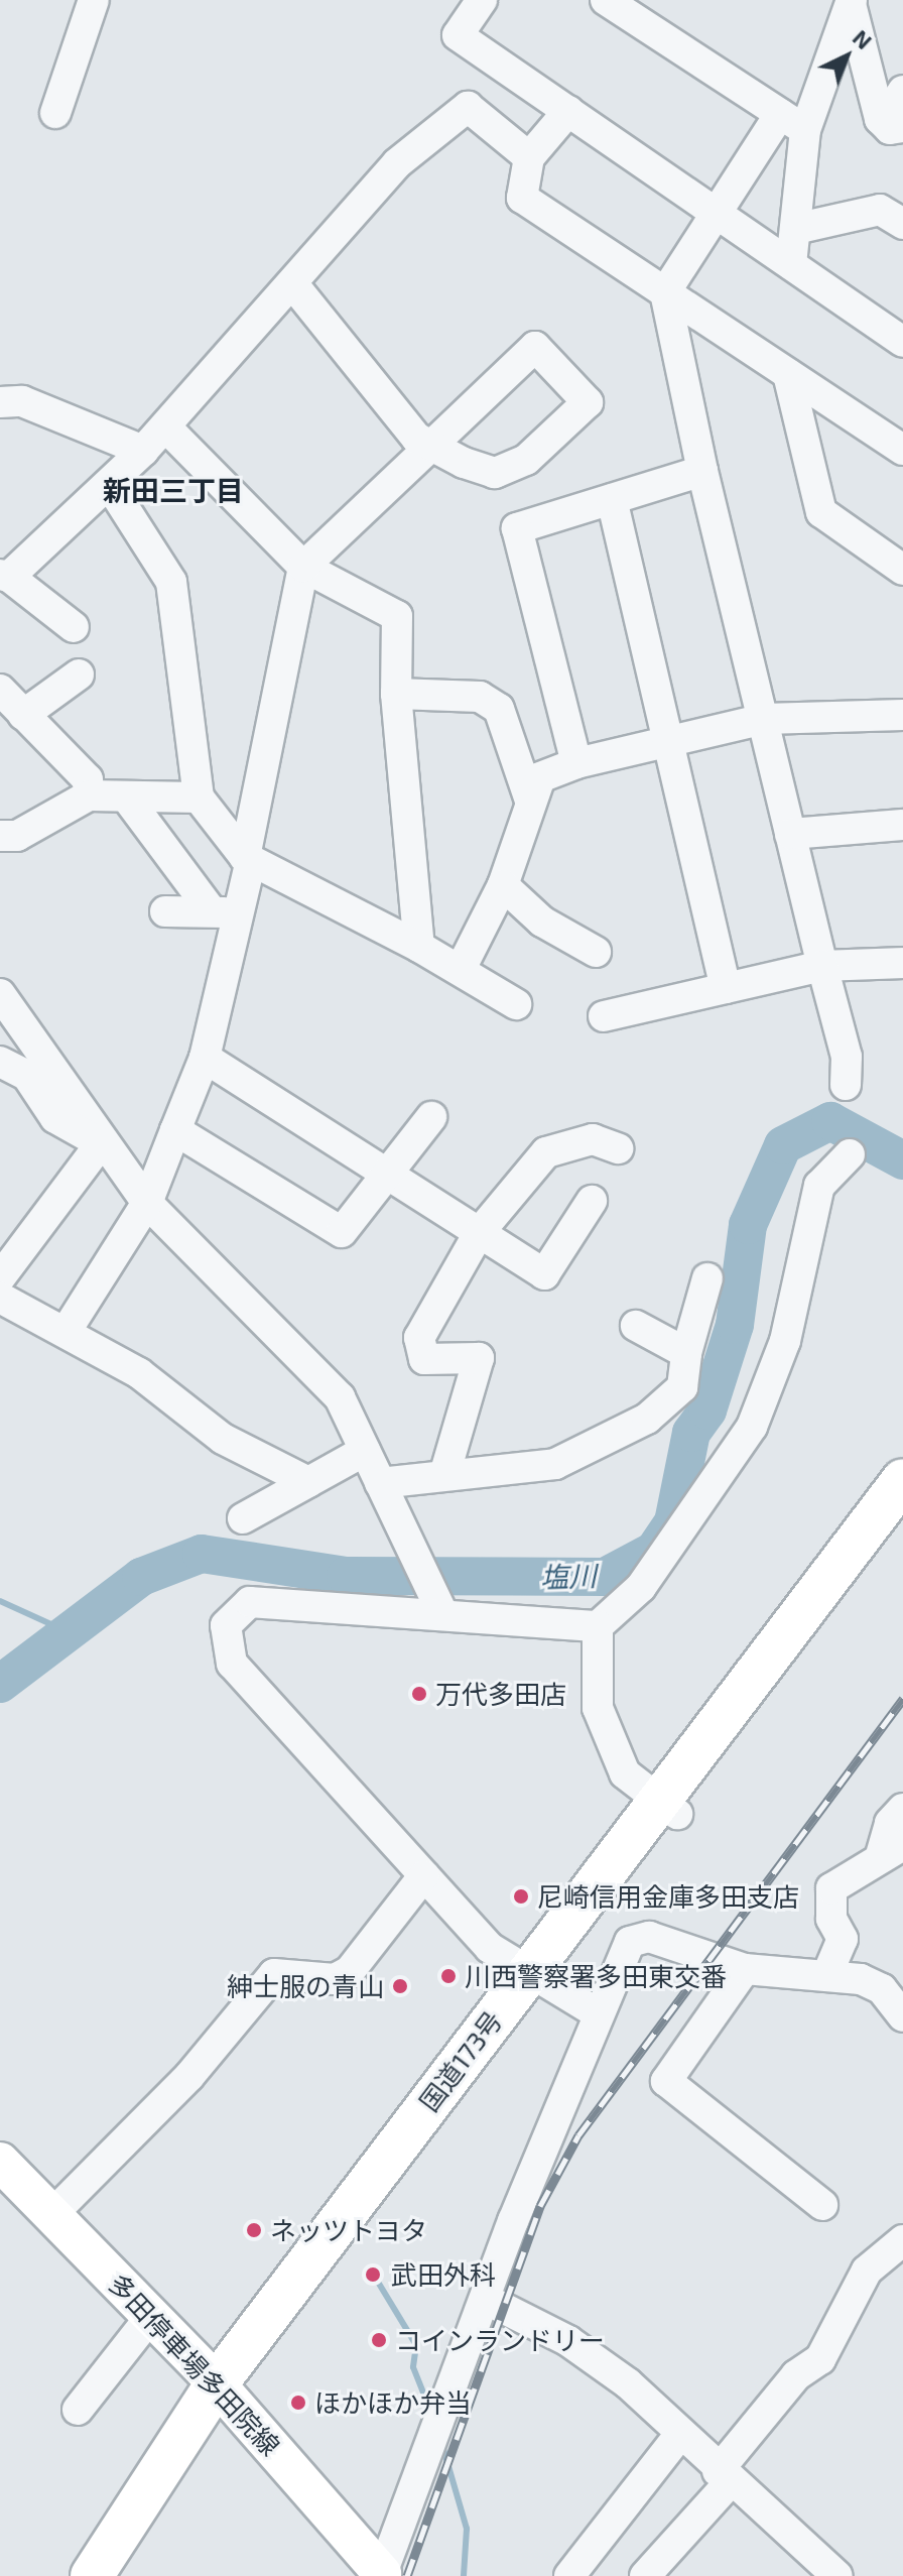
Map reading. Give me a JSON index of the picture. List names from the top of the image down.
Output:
{
  "streets": {
    "highway": ["国道173号"],
    "main road": ["多田停車場多田院線"]
  },
  "crossings": [
    ["国道173号", "多田停車場多田院線"]
  ],
  "districts": ["新田三丁目"],
  "water": ["塩川"],
  "places": [
    "万代多田店",
    "尼崎信用金庫多田支店",
    "川西警察署多田東交番",
    "紳士服の青山",
    "ネッツトヨタ",
    "武田外科",
    "コインランドリー",
    "ほかほか弁当"
  ],
  "north": "top right"
}
